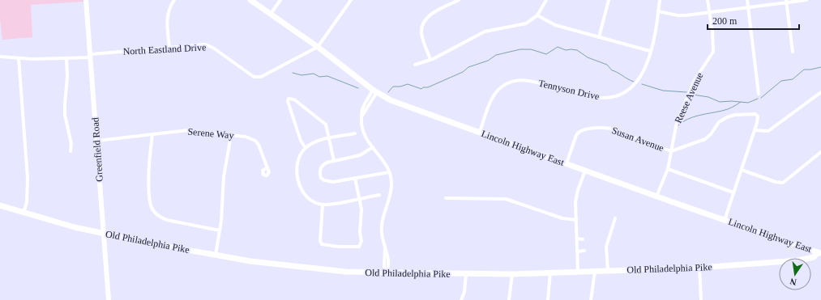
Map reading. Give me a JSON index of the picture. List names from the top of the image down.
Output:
{
  "streets": {
    "main road": ["Lincoln Highway East", "Greenfield Road", "Old Philadelphia Pike"],
    "street": [
      "North Eastland Drive",
      "Tennyson Drive",
      "Reese Avenue",
      "Serene Way",
      "Susan Avenue"
    ]
  },
  "crossings": [
    ["North Eastland Drive", "Lincoln Highway East"],
    ["North Eastland Drive", "Greenfield Road"],
    ["Tennyson Drive", "Lincoln Highway East"],
    ["Reese Avenue", "Susan Avenue"],
    ["Reese Avenue", "Lincoln Highway East"],
    ["Serene Way", "Greenfield Road"],
    ["Susan Avenue", "Lincoln Highway East"],
    ["Lincoln Highway East", "Old Philadelphia Pike"],
    ["Greenfield Road", "Old Philadelphia Pike"]
  ],
  "scale_bar": "200 m",
  "north": "bottom"
}
